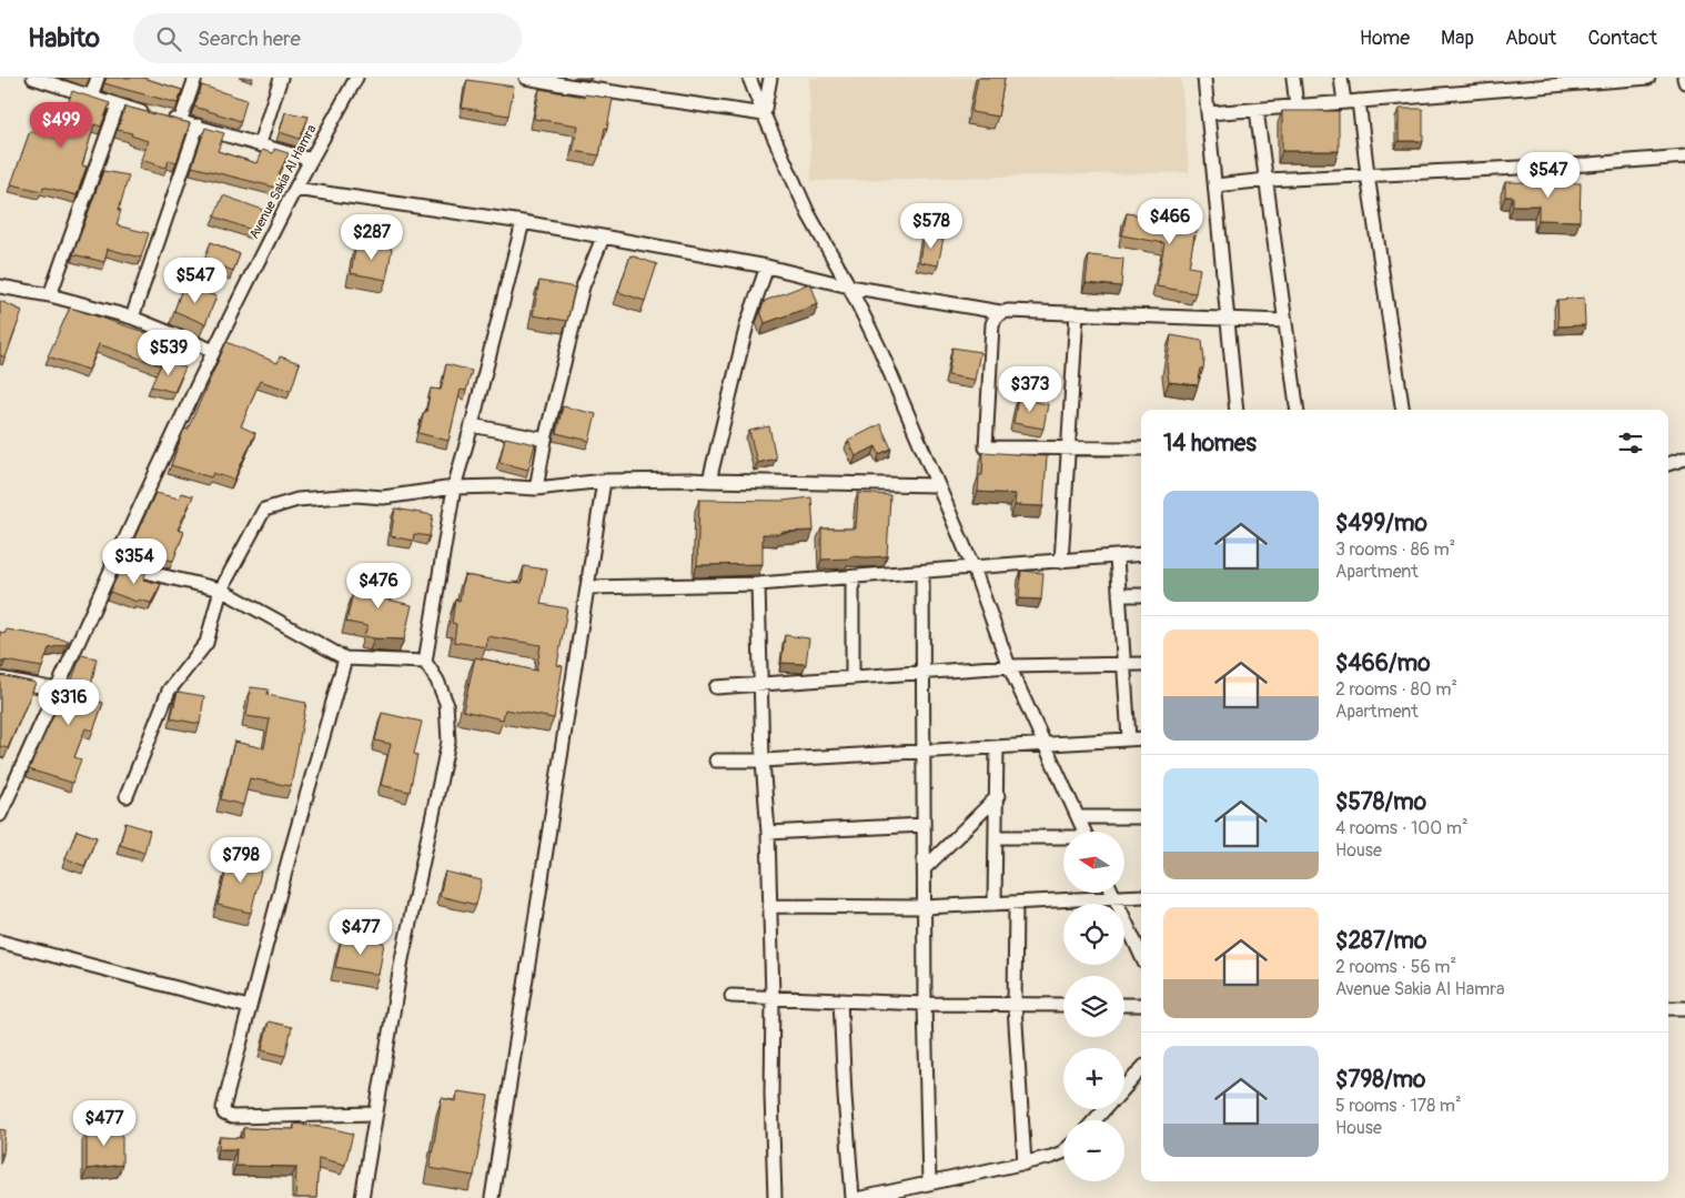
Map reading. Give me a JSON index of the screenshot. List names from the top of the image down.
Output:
{
  "streets": {
    "street": ["Avenue Sakia Al Hamra"]
  },
  "north": "left",
  "page": {
    "header": "Habito",
    "search": "Search here",
    "nav": [
      "Home",
      "Map",
      "About",
      "Contact"
    ],
    "price": [
      "$499",
      "$547",
      "$466",
      "$578",
      "$287",
      "$547",
      "$539",
      "$373",
      "$354",
      "$476",
      "$316",
      "$798",
      "$477",
      "$477"
    ],
    "heading": "14 homes",
    "list": [
      {
        "name": "$499/mo",
        "note": "3 rooms · 86 m² · Apartment"
      },
      {
        "name": "$466/mo",
        "note": "2 rooms · 80 m² · Apartment"
      },
      {
        "name": "$578/mo",
        "note": "4 rooms · 100 m² · House"
      },
      {
        "name": "$287/mo",
        "note": "2 rooms · 56 m² · Avenue Sakia Al Hamra"
      },
      {
        "name": "$798/mo",
        "note": "5 rooms · 178 m² · House"
      }
    ],
    "map_buttons": ["+", "−"]
  }
}
